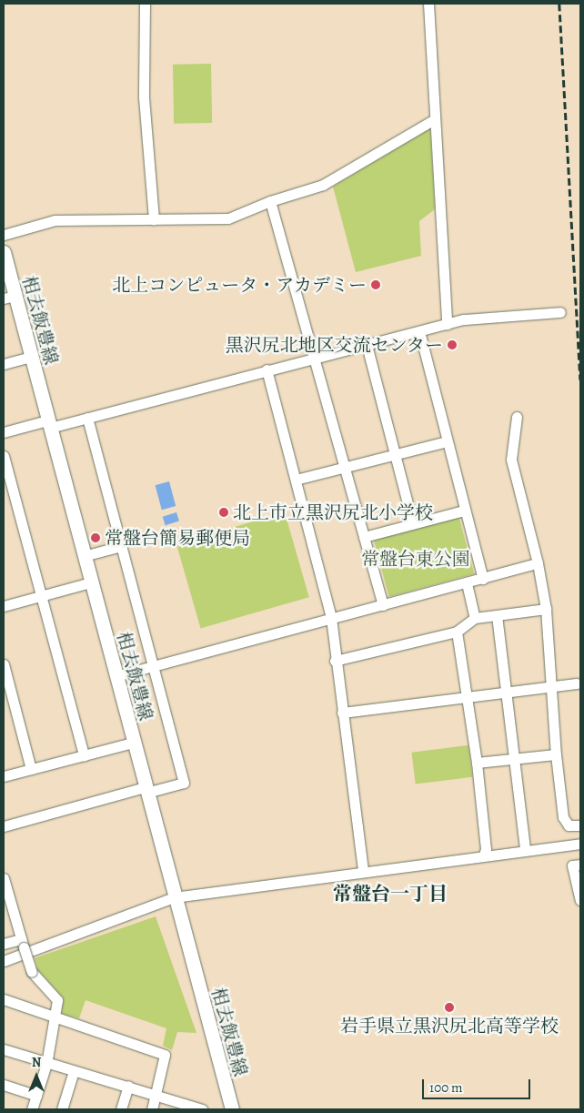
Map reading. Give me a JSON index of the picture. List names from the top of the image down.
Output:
{
  "streets": {
    "main road": ["相去飯豊線"]
  },
  "districts": ["常盤台一丁目"],
  "parks": ["常盤台東公園"],
  "places": [
    "北上コンピュータ・アカデミー",
    "黒沢尻北地区交流センター",
    "北上市立黒沢尻北小学校",
    "常盤台簡易郵便局",
    "岩手県立黒沢尻北高等学校"
  ],
  "scale_bar": "100 m",
  "north": "top"
}
